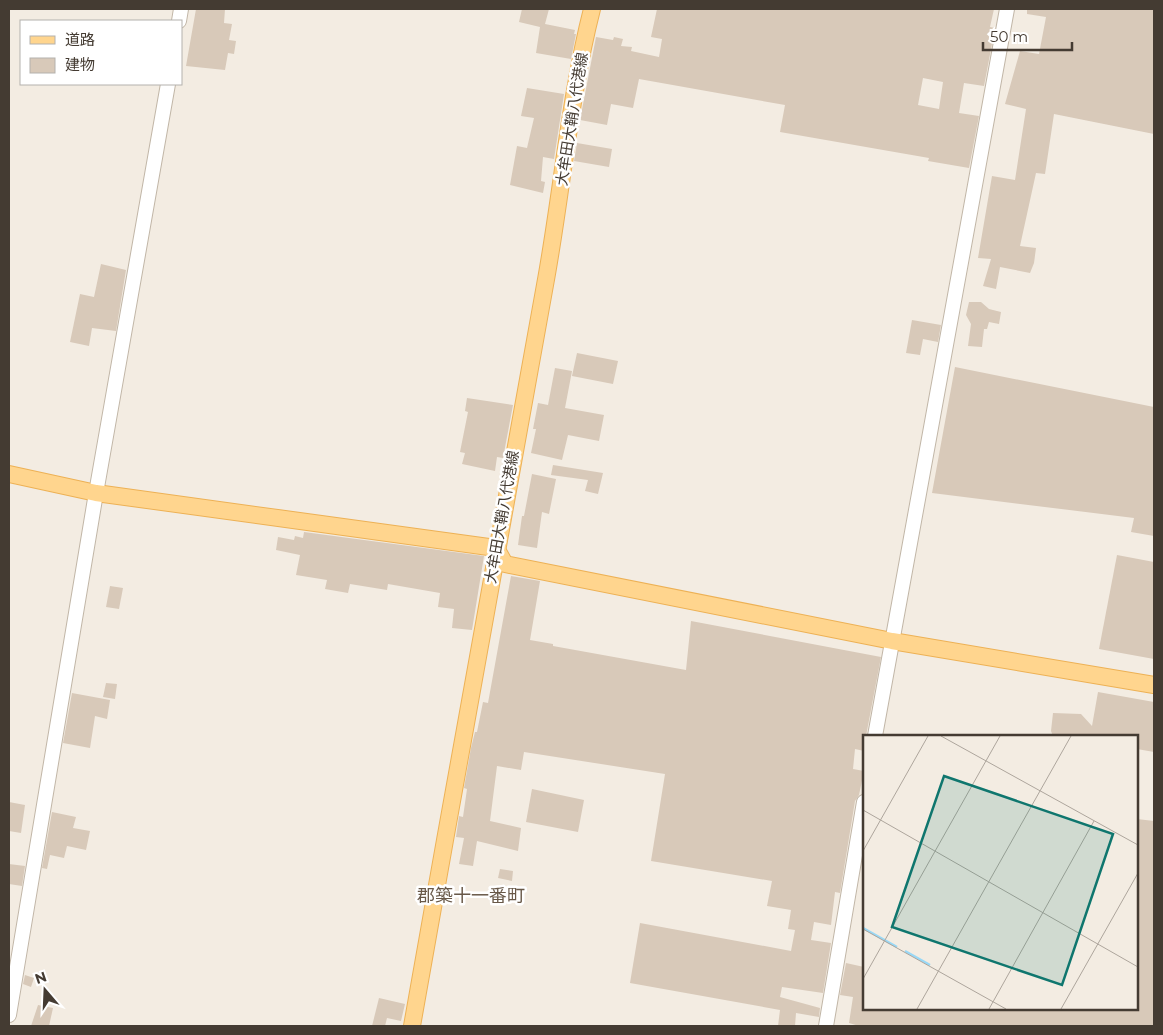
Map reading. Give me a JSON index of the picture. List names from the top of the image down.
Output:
{
  "streets": {
    "main road": ["大牟田大鞘八代港線"]
  },
  "districts": ["郡築十一番町"],
  "legend": ["道路", "建物"],
  "scale_bar": "50 m",
  "north": "top"
}
